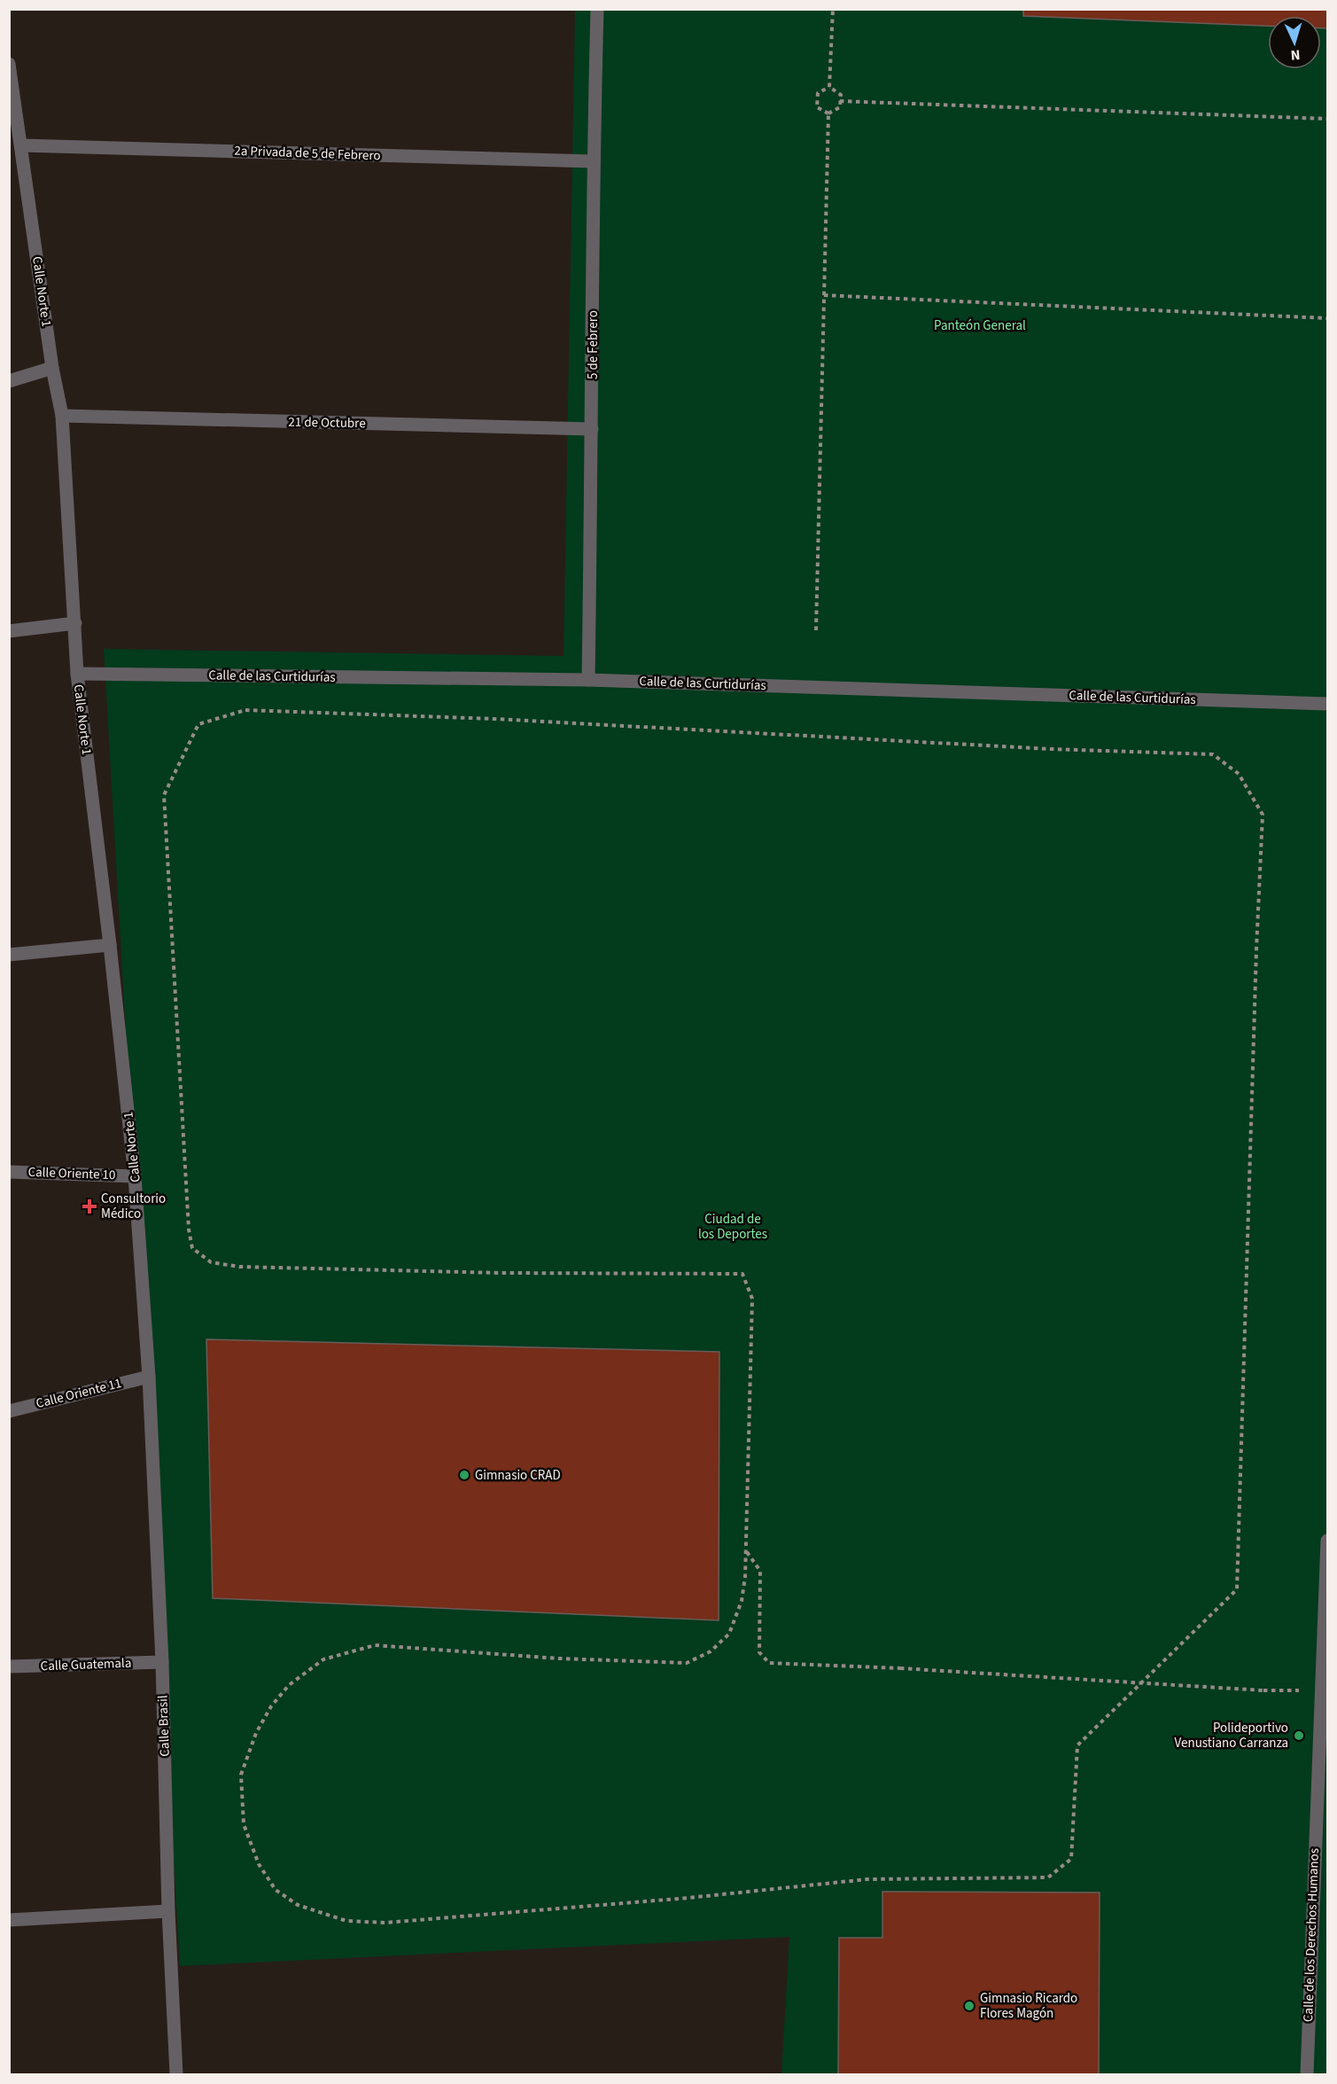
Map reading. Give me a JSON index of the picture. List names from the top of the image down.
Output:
{
  "streets": {
    "street": [
      "2a Privada de 5 de Febrero",
      "Calle Norte 1",
      "5 de Febrero",
      "21 de Octubre",
      "Calle de las Curtidurías",
      "Calle Oriente 10",
      "Calle Oriente 11",
      "Calle Guatemala",
      "Calle Brasil",
      "Calle de los Derechos Humanos"
    ]
  },
  "crossings": [
    ["2a Privada de 5 de Febrero", "Calle Norte 1"],
    ["2a Privada de 5 de Febrero", "5 de Febrero"],
    ["Calle Norte 1", "21 de Octubre"],
    ["Calle Norte 1", "Calle de las Curtidurías"],
    ["Calle Norte 1", "Calle Oriente 10"],
    ["Calle Norte 1", "Calle Oriente 11"],
    ["Calle Norte 1", "Calle Brasil"],
    ["5 de Febrero", "21 de Octubre"],
    ["5 de Febrero", "Calle de las Curtidurías"],
    ["Calle Oriente 11", "Calle Brasil"],
    ["Calle Guatemala", "Calle Brasil"]
  ],
  "parks": ["Panteón General", "Ciudad de los Deportes"],
  "places": {
    "health": ["Consultorio Médico"],
    "other": ["Gimnasio CRAD", "Polideportivo Venustiano Carranza", "Gimnasio Ricardo Flores Magón"]
  },
  "north": "bottom"
}
